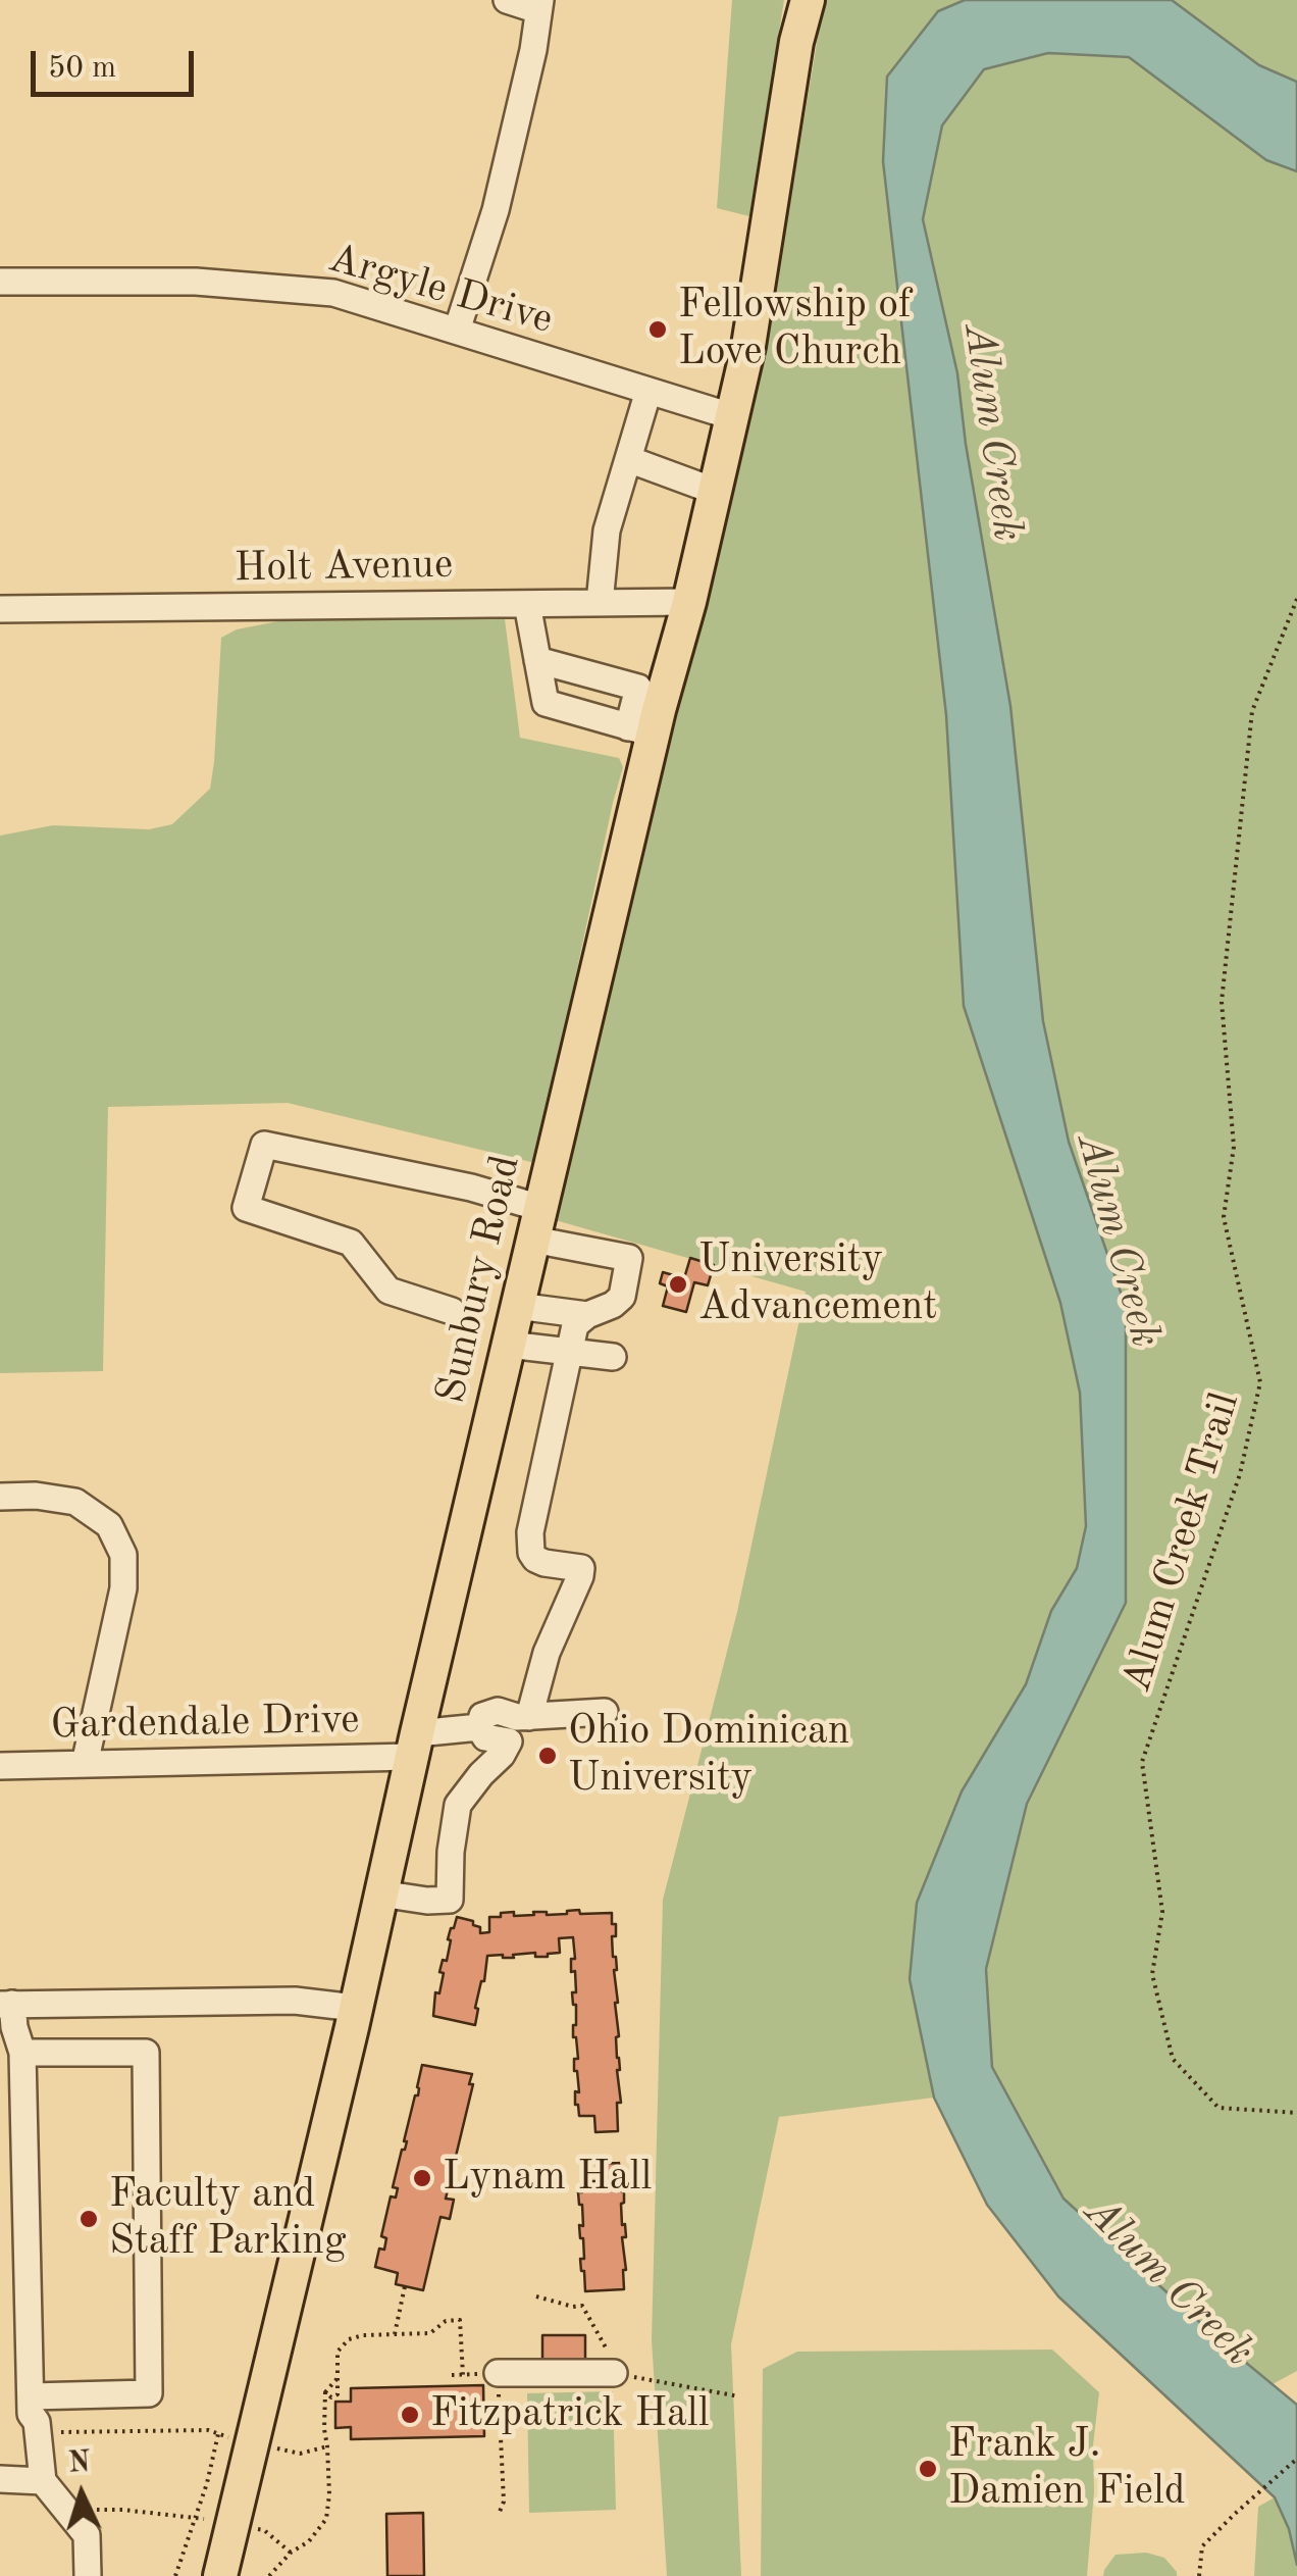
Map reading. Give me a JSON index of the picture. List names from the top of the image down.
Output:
{
  "streets": {
    "main road": ["Sunbury Road"],
    "street": ["Argyle Drive", "Holt Avenue", "Gardendale Drive"],
    "path": ["Alum Creek Trail"]
  },
  "crossings": [
    ["Argyle Drive", "Sunbury Road"],
    ["Holt Avenue", "Sunbury Road"],
    ["Sunbury Road", "Gardendale Drive"]
  ],
  "water": ["Alum Creek"],
  "places": [
    "Fellowship of Love Church",
    "University Advancement",
    "Ohio Dominican University",
    "Lynam Hall",
    "Faculty and Staff Parking",
    "Fitzpatrick Hall",
    "Frank J. Damien Field"
  ],
  "scale_bar": "50 m",
  "north": "top"
}
